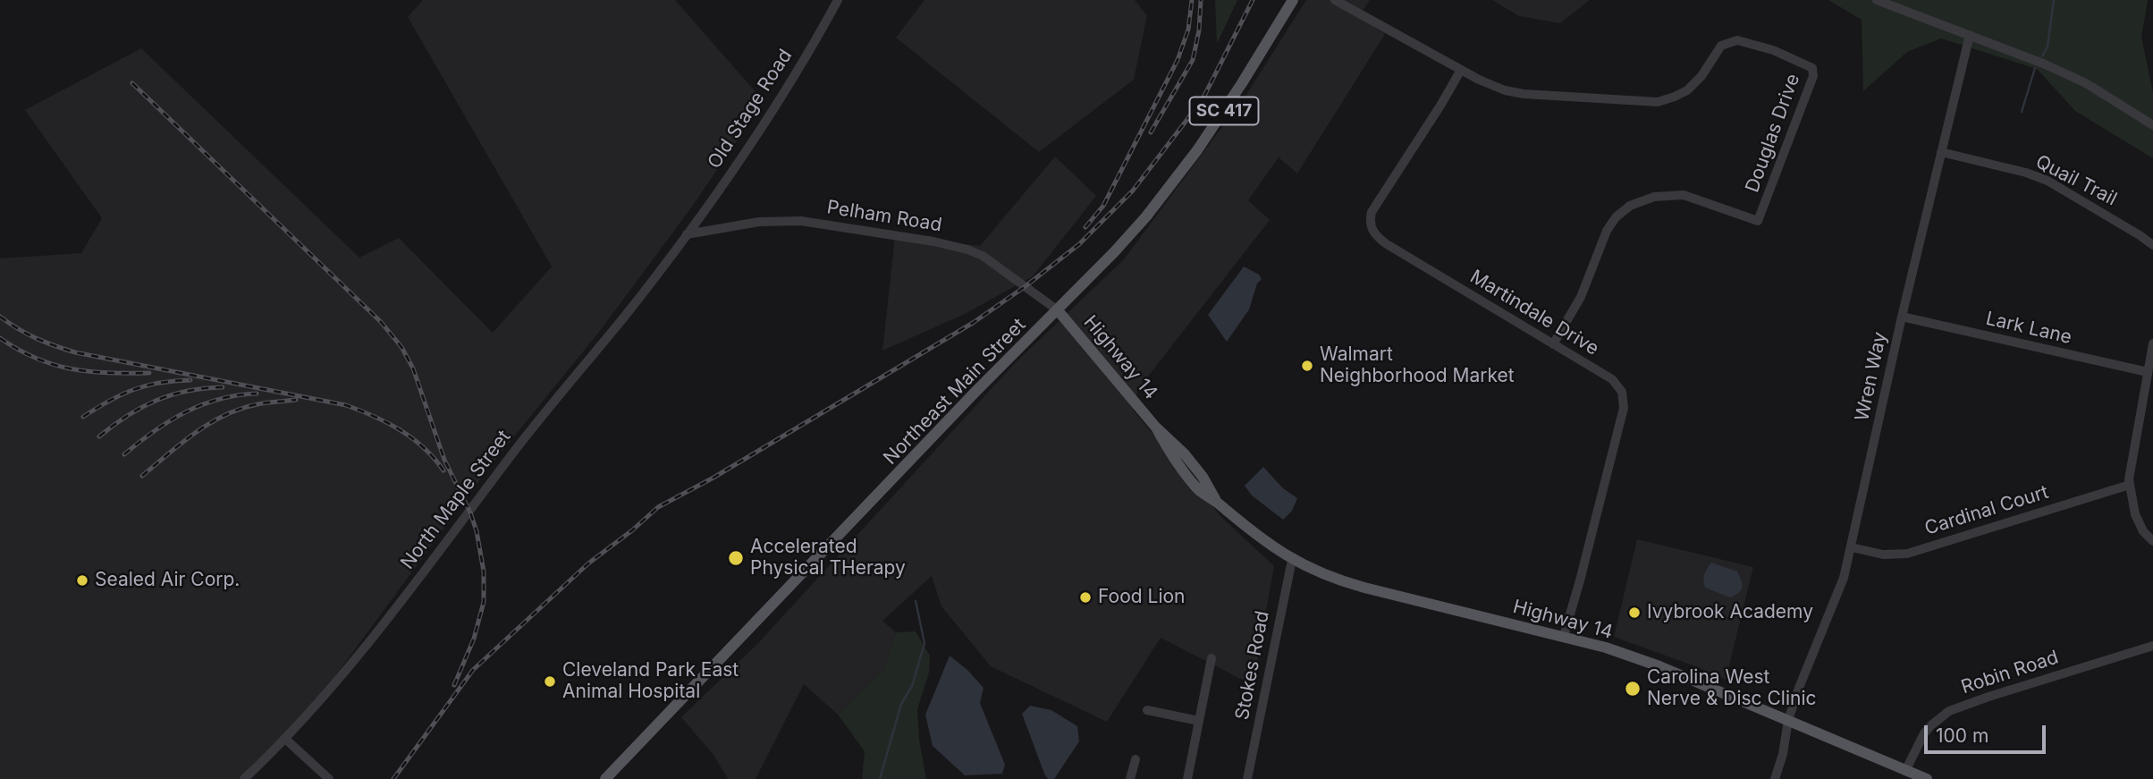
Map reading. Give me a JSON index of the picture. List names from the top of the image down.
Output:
{
  "streets": {
    "main road": ["SC 417", "Highway 14", "Northeast Main Street"],
    "street": [
      "Old Stage Road",
      "Douglas Drive",
      "Quail Trail",
      "Pelham Road",
      "Martindale Drive",
      "Lark Lane",
      "Wren Way",
      "North Maple Street",
      "Cardinal Court",
      "Stokes Road",
      "Robin Road"
    ]
  },
  "crossings": [
    ["Old Stage Road", "Pelham Road"],
    ["Old Stage Road", "North Maple Street"],
    ["Douglas Drive", "Martindale Drive"],
    ["Quail Trail", "Wren Way"],
    ["Pelham Road", "Highway 14"],
    ["Pelham Road", "Northeast Main Street"],
    ["Pelham Road", "North Maple Street"],
    ["Martindale Drive", "Highway 14"],
    ["Lark Lane", "Wren Way"],
    ["Highway 14", "Wren Way"],
    ["Highway 14", "Northeast Main Street"],
    ["Highway 14", "Stokes Road"],
    ["Highway 14", "Robin Road"],
    ["Wren Way", "Cardinal Court"]
  ],
  "places": [
    "Walmart Neighborhood Market",
    "Accelerated Physical THerapy",
    "Sealed Air Corp.",
    "Food Lion",
    "Ivybrook Academy",
    "Cleveland Park East Animal Hospital",
    "Carolina West Nerve & Disc Clinic"
  ],
  "scale_bar": "100 m"
}
